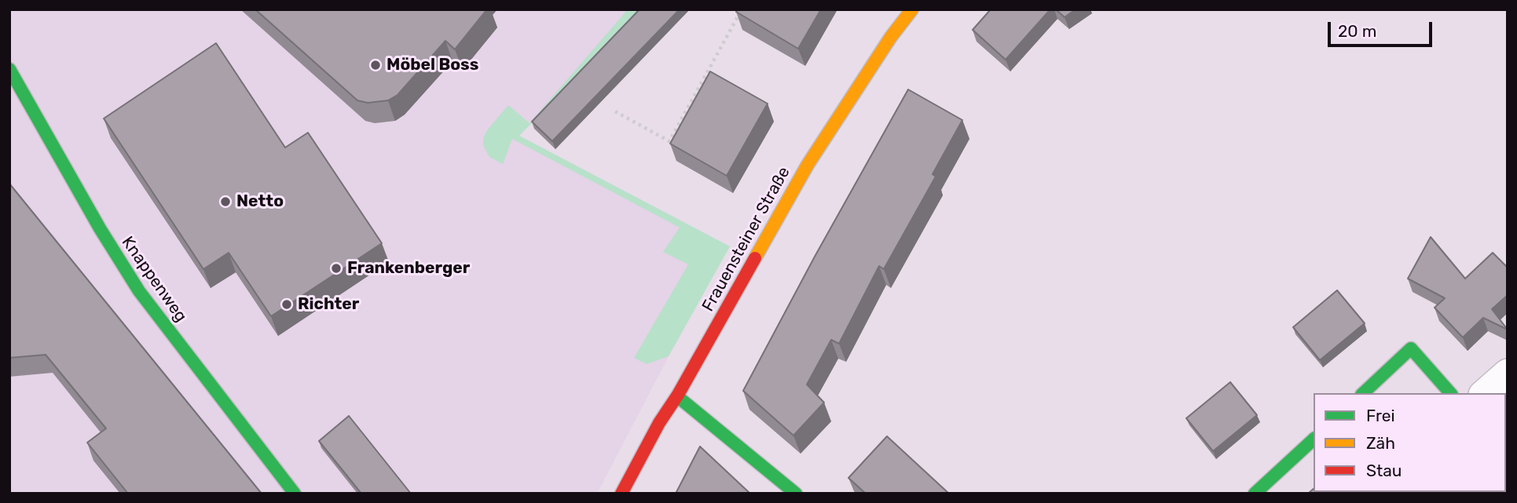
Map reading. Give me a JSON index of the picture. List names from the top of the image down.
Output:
{
  "streets": {
    "street": ["Frauensteiner Straße", "Knappenweg"]
  },
  "places": [
    "Möbel Boss",
    "Netto",
    "Frankenberger",
    "Richter"
  ],
  "legend": ["Frei", "Zäh", "Stau"],
  "scale_bar": "20 m"
}
